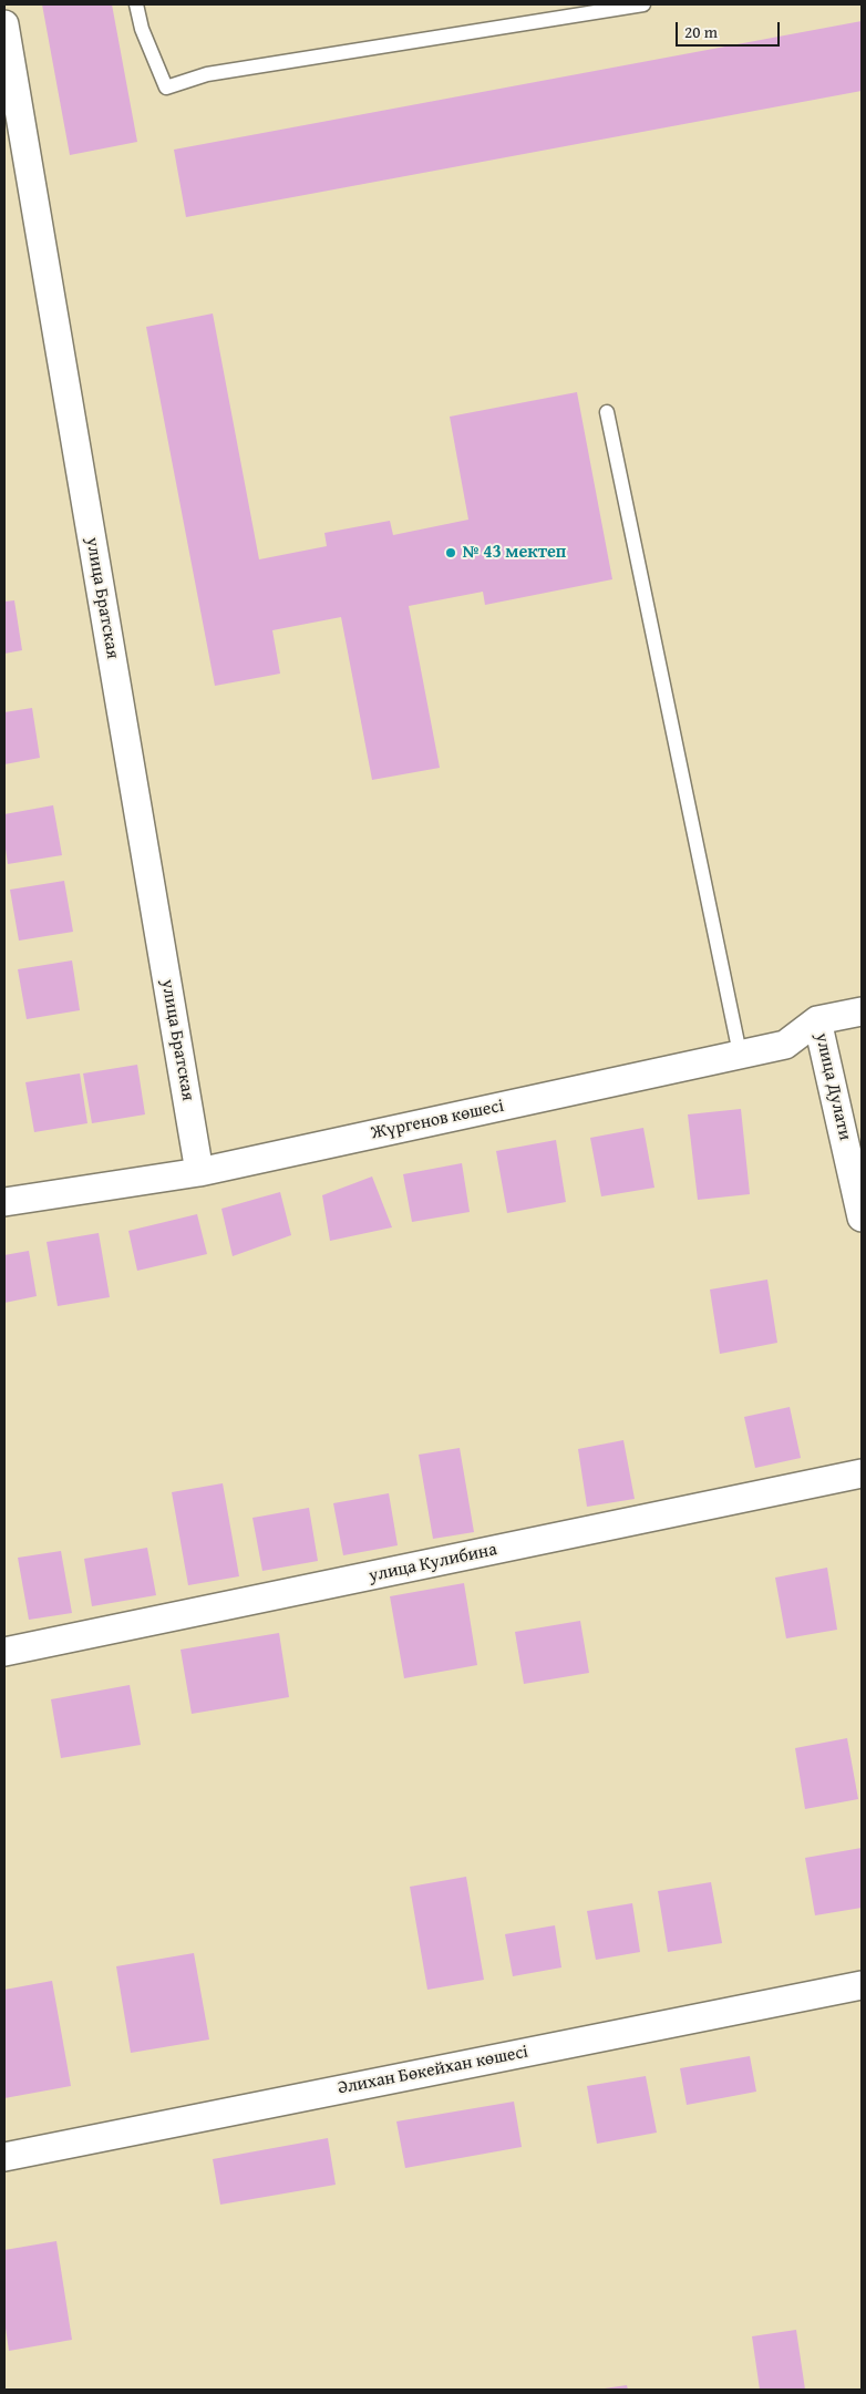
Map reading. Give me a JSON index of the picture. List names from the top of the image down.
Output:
{
  "streets": {
    "street": [
      "улица Братская",
      "улица Дулати",
      "Жүргенов көшесі",
      "улица Кулибина",
      "Әлихан Бөкейхан көшесі"
    ]
  },
  "crossings": [
    ["улица Братская", "Жүргенов көшесі"],
    ["улица Дулати", "Жүргенов көшесі"]
  ],
  "places": ["№ 43 мектеп"],
  "scale_bar": "20 m"
}
